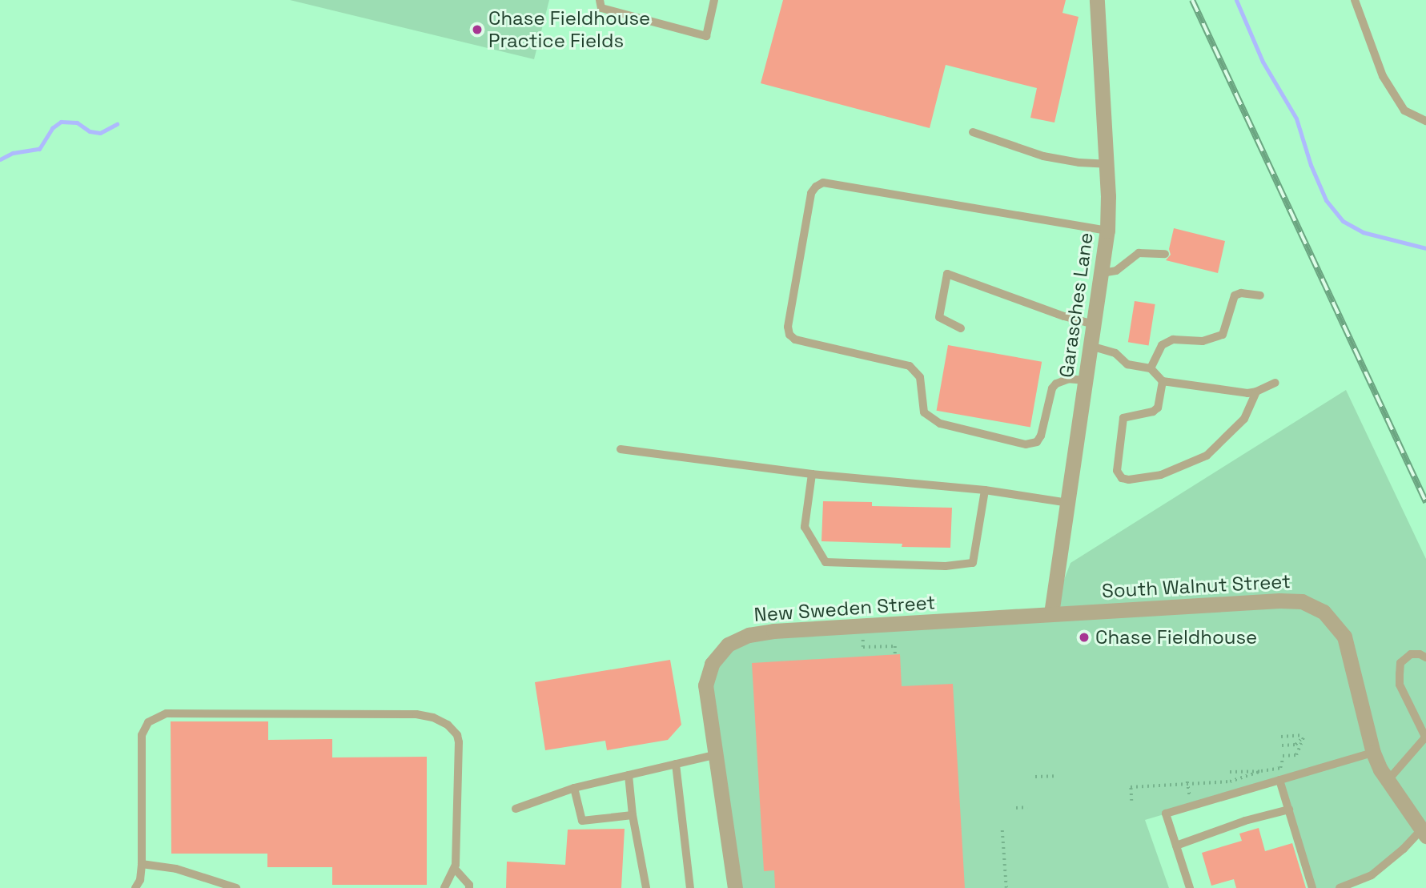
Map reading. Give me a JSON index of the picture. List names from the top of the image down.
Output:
{
  "streets": {
    "street": ["Garasches Lane", "South Walnut Street", "New Sweden Street"]
  },
  "crossings": [
    ["Garasches Lane", "South Walnut Street"],
    ["Garasches Lane", "New Sweden Street"],
    ["South Walnut Street", "New Sweden Street"]
  ],
  "places": ["Chase Fieldhouse Practice Fields", "Chase Fieldhouse"]
}
